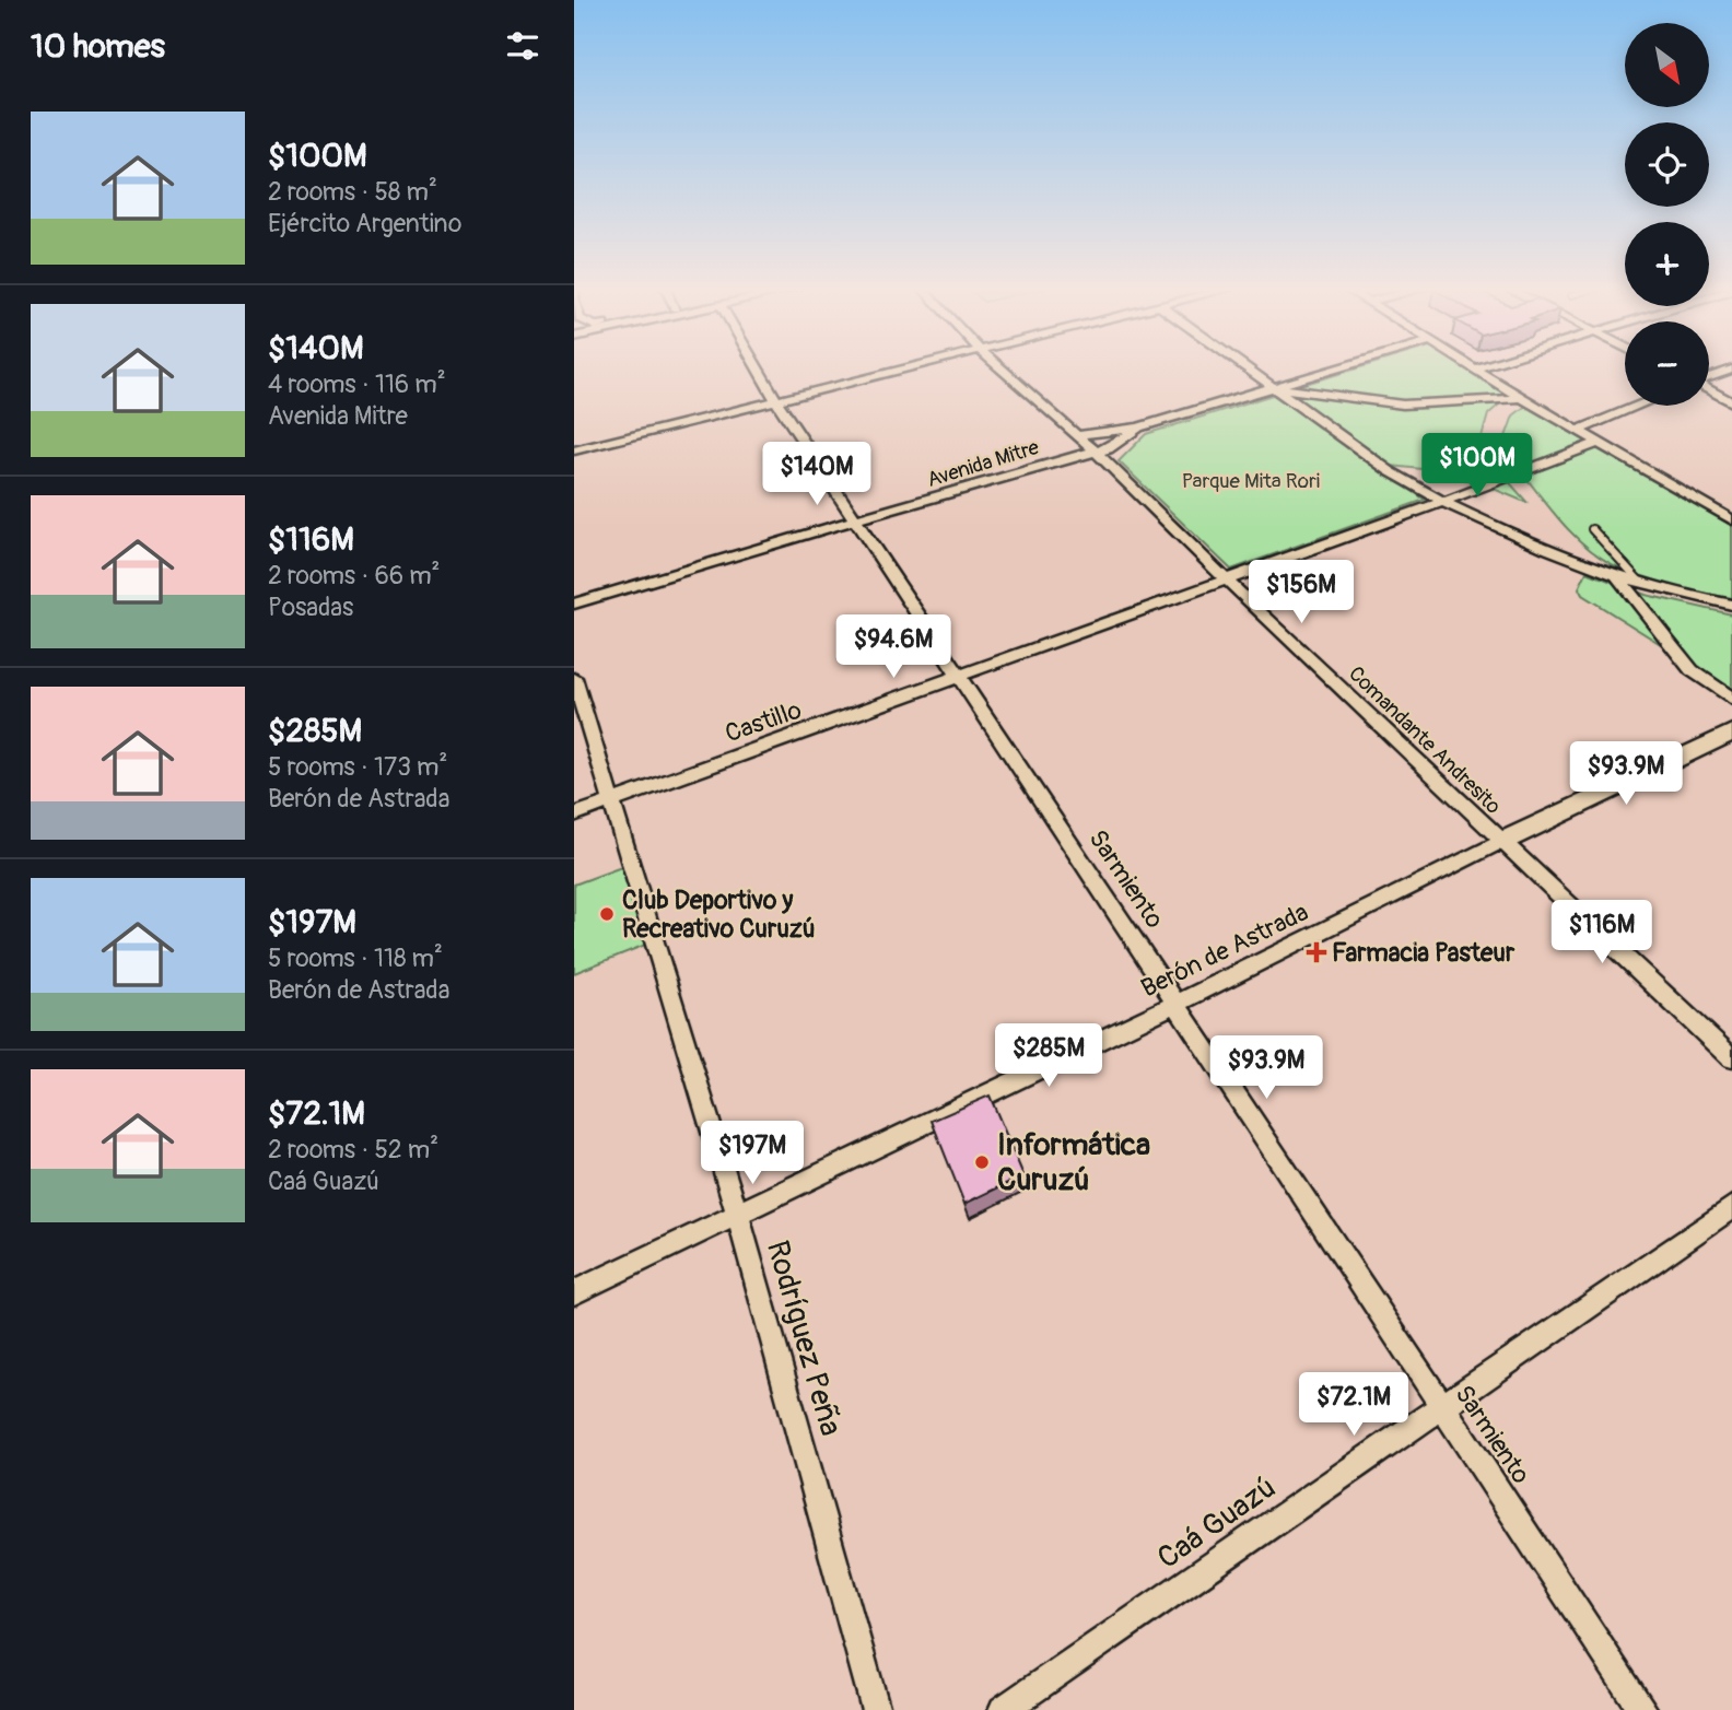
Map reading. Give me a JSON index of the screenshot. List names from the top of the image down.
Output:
{
  "streets": {
    "street": [
      "Avenida Mitre",
      "Castillo",
      "Comandante Andresito",
      "Sarmiento",
      "Berón de Astrada",
      "Rodríguez Peña",
      "Caá Guazú"
    ]
  },
  "crossings": [
    ["Avenida Mitre", "Comandante Andresito"],
    ["Avenida Mitre", "Sarmiento"],
    ["Castillo", "Comandante Andresito"],
    ["Castillo", "Sarmiento"],
    ["Castillo", "Rodríguez Peña"],
    ["Comandante Andresito", "Berón de Astrada"],
    ["Sarmiento", "Berón de Astrada"],
    ["Sarmiento", "Caá Guazú"],
    ["Berón de Astrada", "Rodríguez Peña"]
  ],
  "parks": ["Parque Mita Rori"],
  "places": {
    "other": ["Club Deportivo y Recreativo Curuzú", "Informática Curuzú"],
    "health": ["Farmacia Pasteur"]
  },
  "north": "bottom right",
  "page": {
    "heading": "10 homes",
    "map_buttons": ["+", "−"],
    "list": [
      {
        "name": "$100M",
        "note": "2 rooms · 58 m² · Ejército Argentino"
      },
      {
        "name": "$140M",
        "note": "4 rooms · 116 m² · Avenida Mitre"
      },
      {
        "name": "$116M",
        "note": "2 rooms · 66 m² · Posadas"
      },
      {
        "name": "$285M",
        "note": "5 rooms · 173 m² · Berón de Astrada"
      },
      {
        "name": "$197M",
        "note": "5 rooms · 118 m² · Berón de Astrada"
      },
      {
        "name": "$72.1M",
        "note": "2 rooms · 52 m² · Caá Guazú"
      }
    ],
    "price": [
      "$100M",
      "$140M",
      "$156M",
      "$94.6M",
      "$93.9M",
      "$116M",
      "$285M",
      "$93.9M",
      "$197M",
      "$72.1M"
    ]
  }
}
